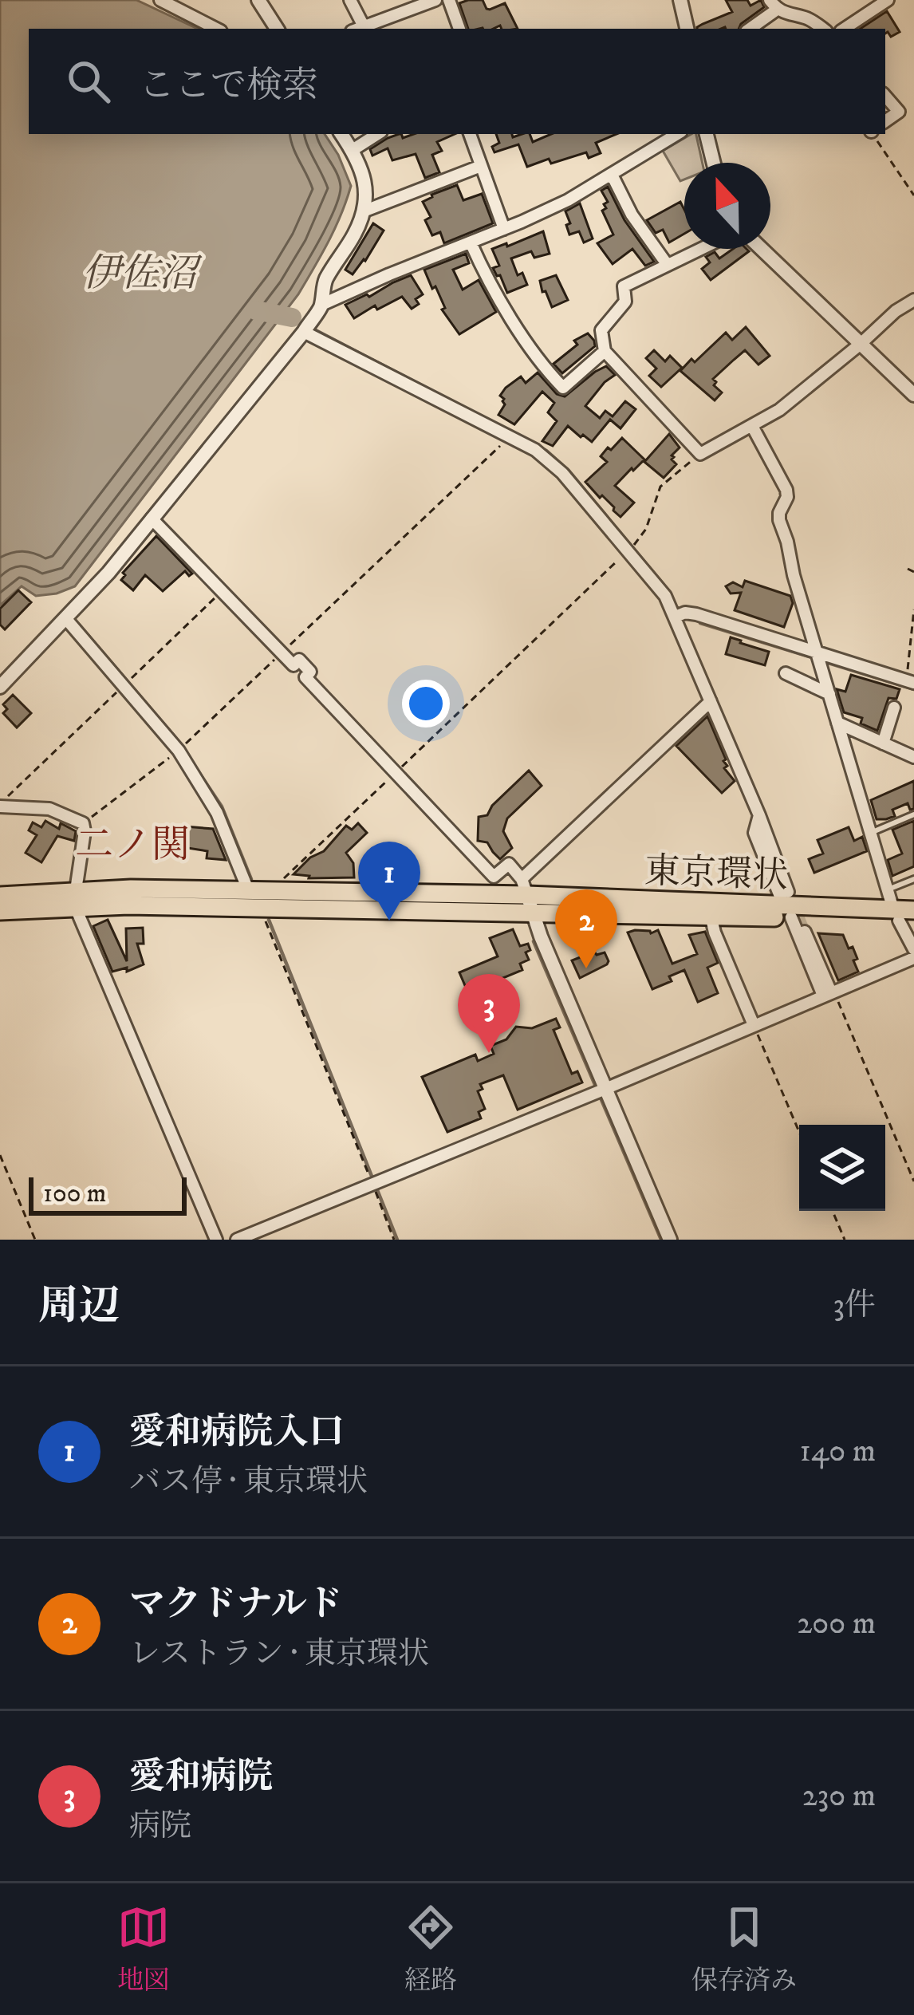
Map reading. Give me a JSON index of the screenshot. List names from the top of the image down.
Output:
{
  "streets": {
    "highway": ["東京環状"]
  },
  "districts": ["二ノ関"],
  "water": ["伊佐沼"],
  "scale_bar": "100 m",
  "north": "top",
  "page": {
    "search": "ここで検索",
    "pins": ["1", "2", "3"],
    "scale": "100 m",
    "heading": ["周辺", "3件"],
    "list": [
      {
        "mark": "1",
        "name": "愛和病院入口",
        "note": "バス停 · 東京環状",
        "value": "140 m"
      },
      {
        "mark": "2",
        "name": "マクドナルド",
        "note": "レストラン · 東京環状",
        "value": "200 m"
      },
      {
        "mark": "3",
        "name": "愛和病院",
        "note": "病院",
        "value": "230 m"
      }
    ],
    "nav": ["地図", "経路", "保存済み"]
  }
}
